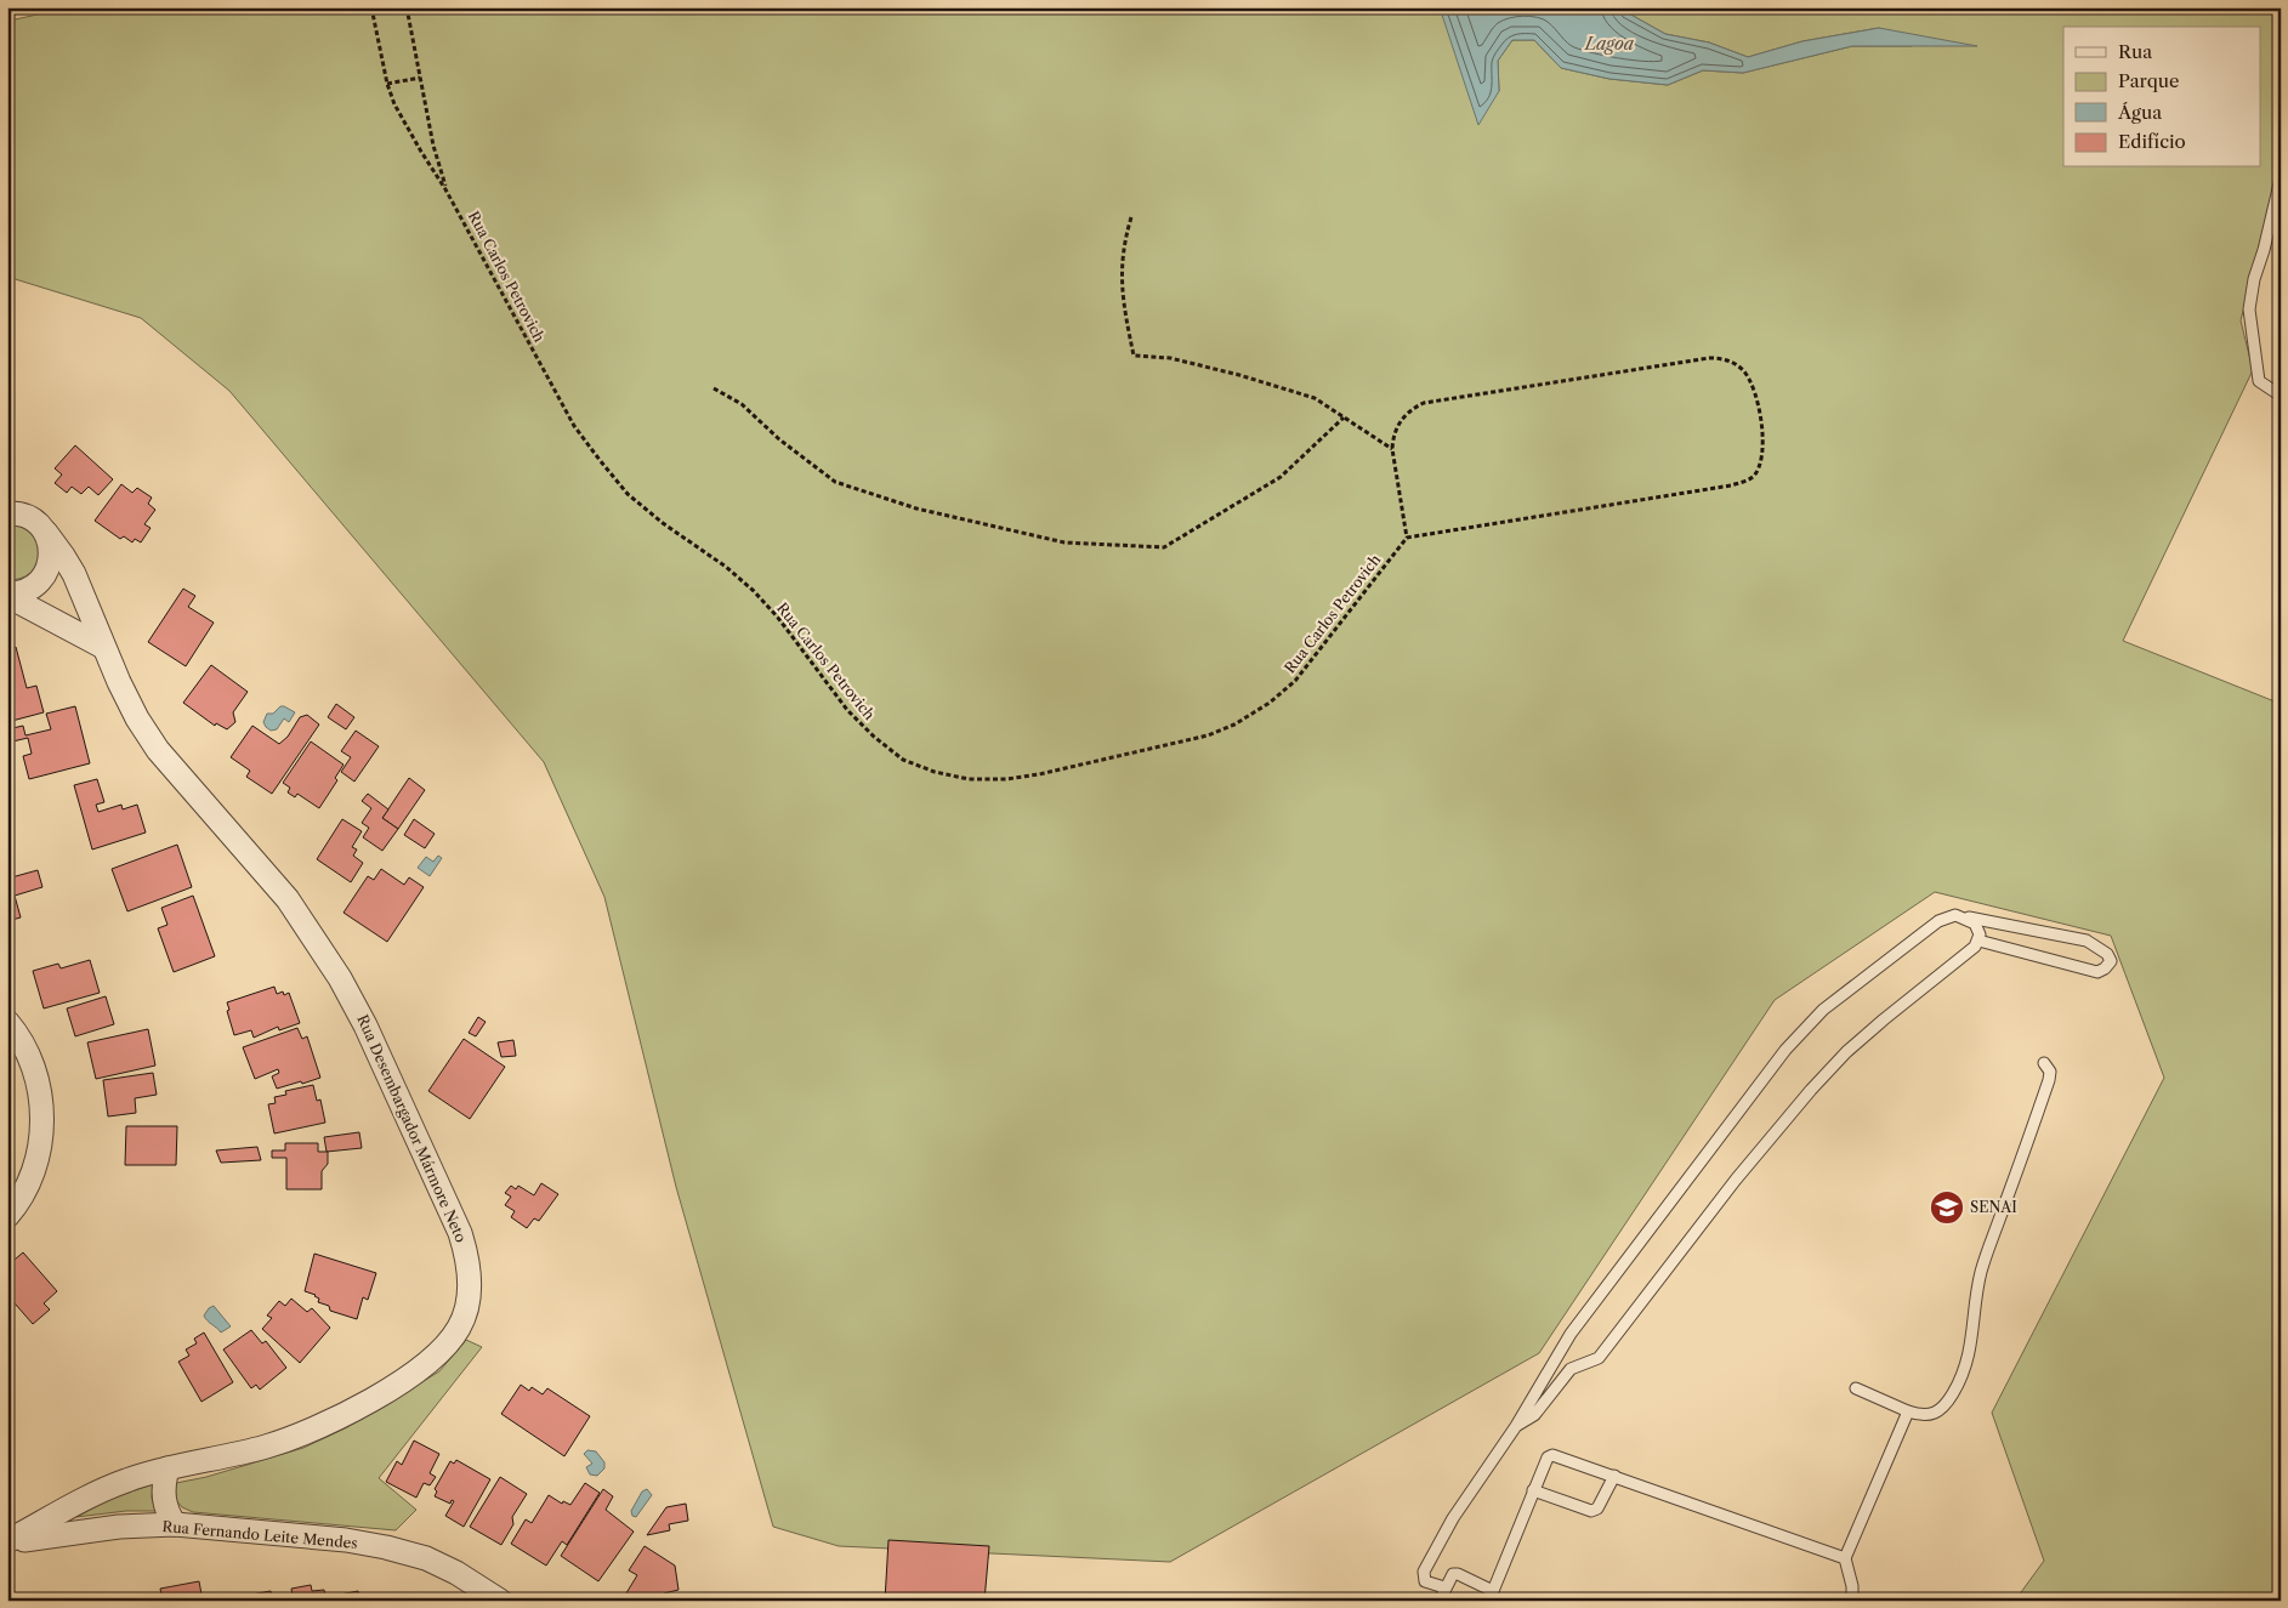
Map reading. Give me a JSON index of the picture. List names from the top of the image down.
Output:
{
  "streets": {
    "street": ["Rua Desembargador Mármore Neto", "Rua Fernando Leite Mendes"],
    "path": ["Rua Carlos Petrovich"]
  },
  "crossings": [
    ["Rua Desembargador Mármore Neto", "Rua Fernando Leite Mendes"]
  ],
  "water": ["Lagoa"],
  "places": {
    "school or university": ["SENAI"]
  },
  "legend": [
    "Rua",
    "Parque",
    "Água",
    "Edifício"
  ]
}
